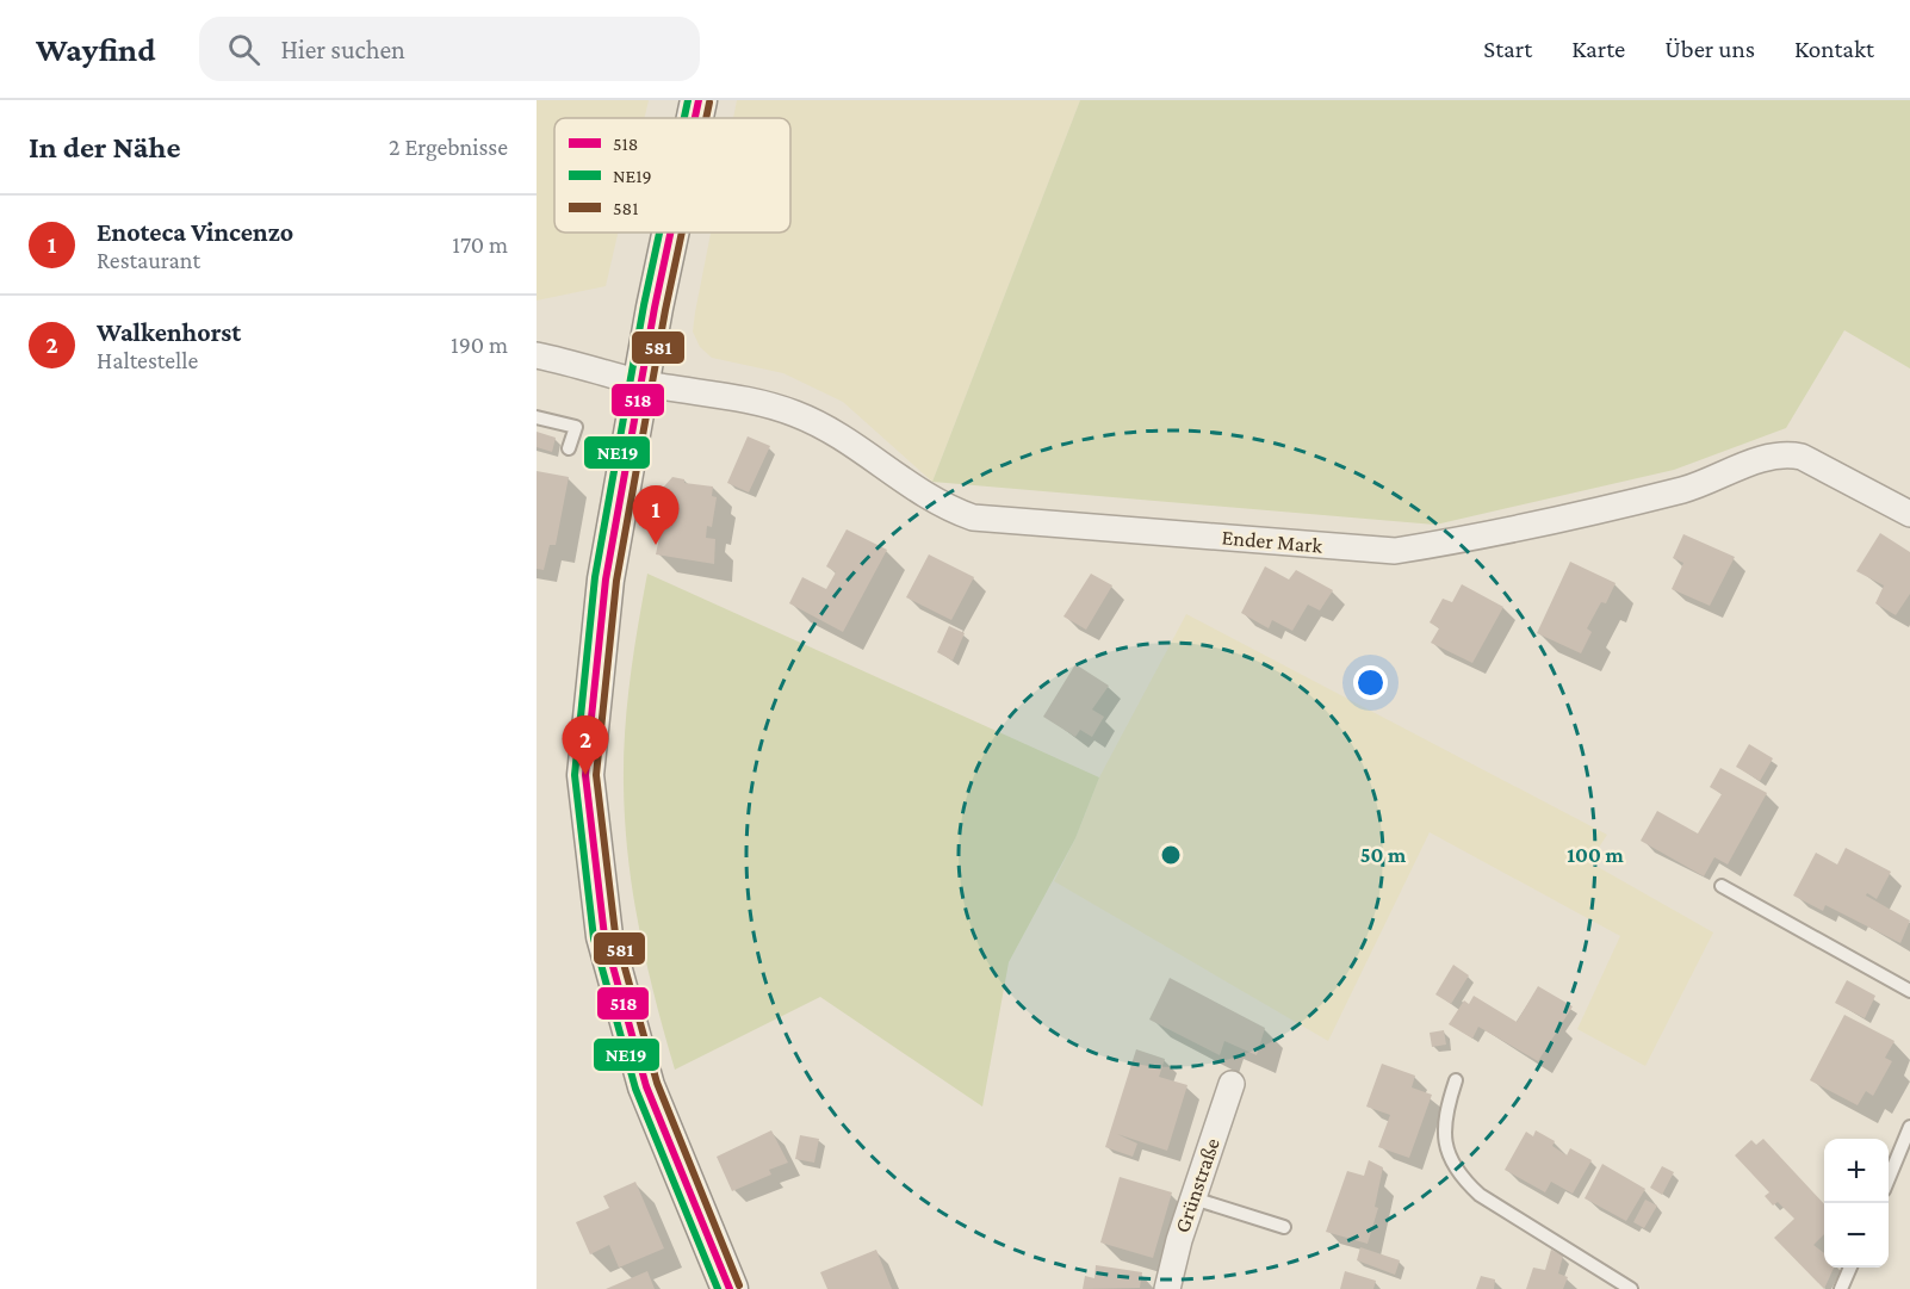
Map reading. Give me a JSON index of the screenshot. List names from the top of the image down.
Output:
{
  "streets": {
    "street": ["Ender Mark", "Grünstraße"]
  },
  "lines": ["transit line 518", "transit line NE19", "transit line 581"],
  "legend": ["518", "NE19", "581"],
  "page": {
    "header": "Wayfind",
    "search": "Hier suchen",
    "nav": [
      "Start",
      "Karte",
      "Über uns",
      "Kontakt"
    ],
    "heading": ["In der Nähe", "2 Ergebnisse"],
    "list": [
      {
        "mark": "1",
        "name": "Enoteca Vincenzo",
        "note": "Restaurant",
        "value": "170 m"
      },
      {
        "mark": "2",
        "name": "Walkenhorst",
        "note": "Haltestelle",
        "value": "190 m"
      }
    ],
    "pins": ["1", "2"],
    "map_buttons": ["+", "−"]
  },
  "rings": ["50 m", "100 m"]
}
